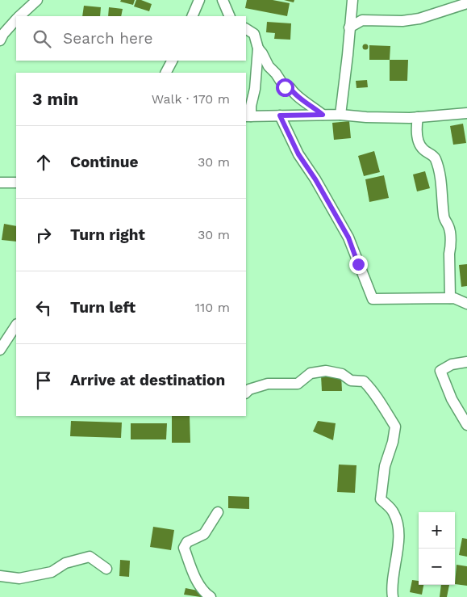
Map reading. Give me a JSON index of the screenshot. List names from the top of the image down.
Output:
{
  "page": {
    "search": "Search here",
    "heading": ["3 min", "Walk · 170 m"],
    "list": [
      ["Continue", "30 m"],
      ["Turn right", "30 m"],
      ["Turn left", "110 m"],
      "Arrive at destination"
    ],
    "map_buttons": ["+", "−"]
  }
}
